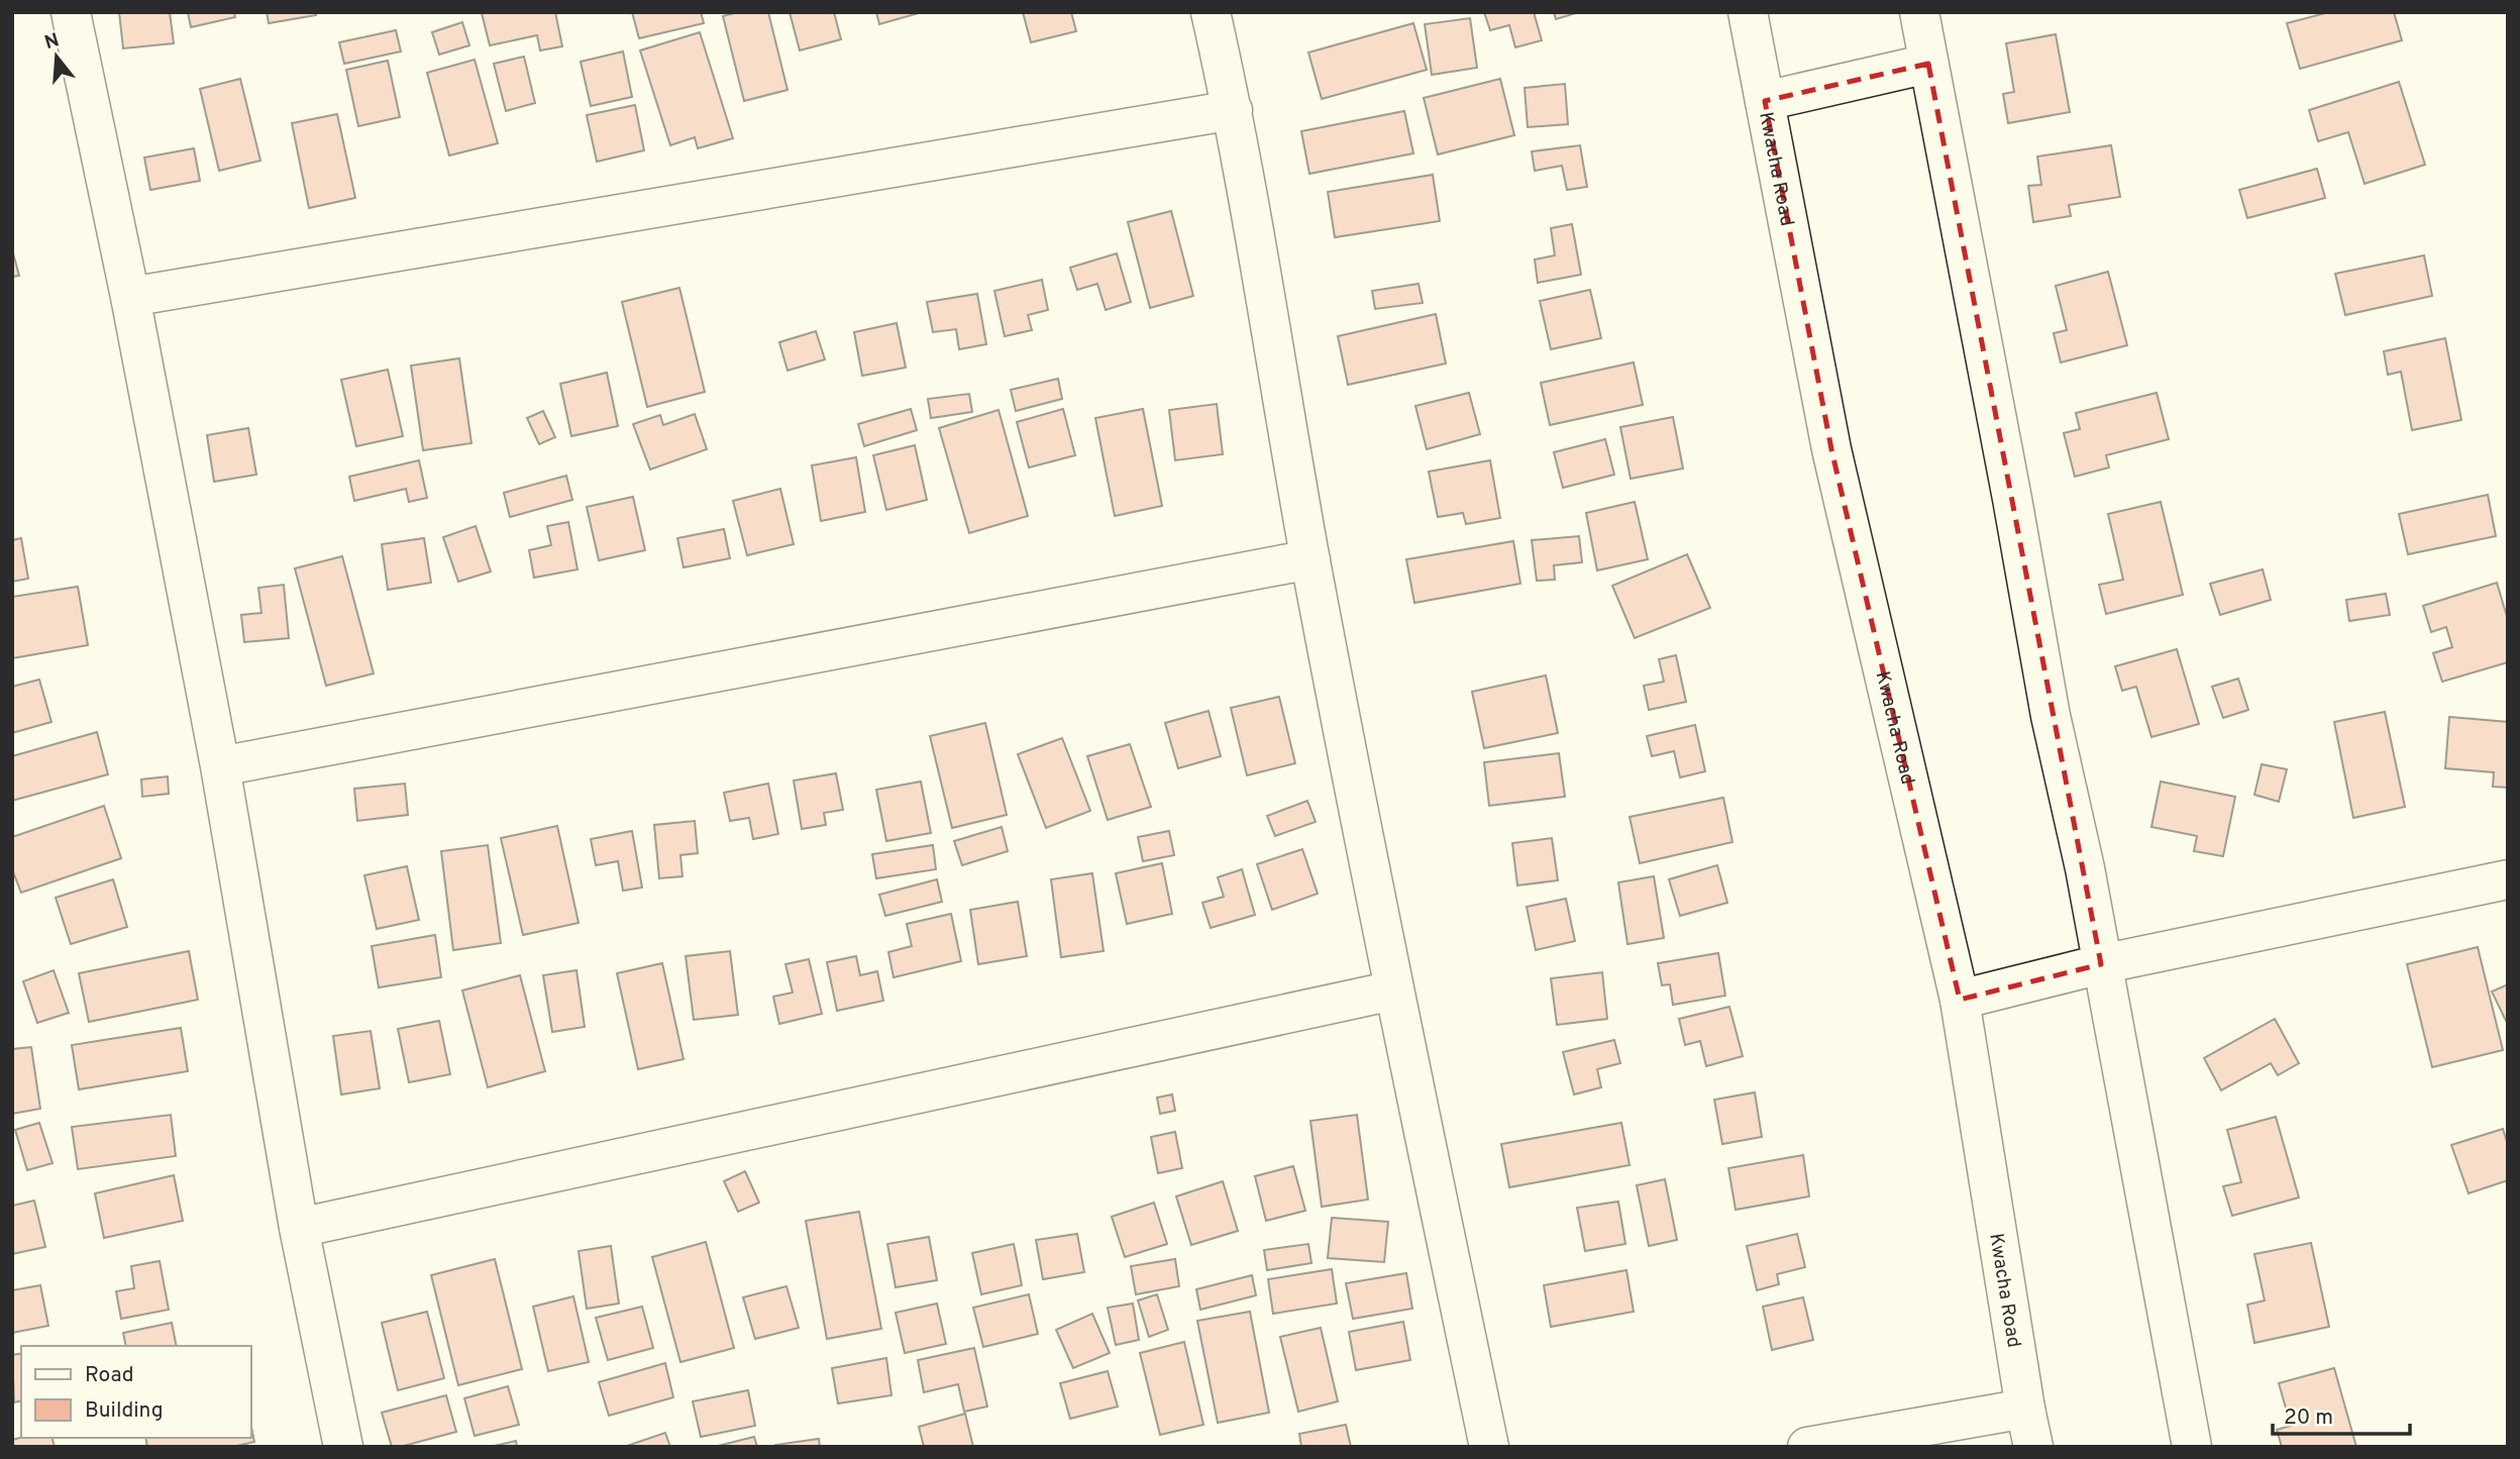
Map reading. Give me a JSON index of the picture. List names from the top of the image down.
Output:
{
  "streets": {
    "street": ["Kwacha Road"]
  },
  "legend": ["Road", "Building"],
  "scale_bar": "20 m",
  "north": "top"
}
